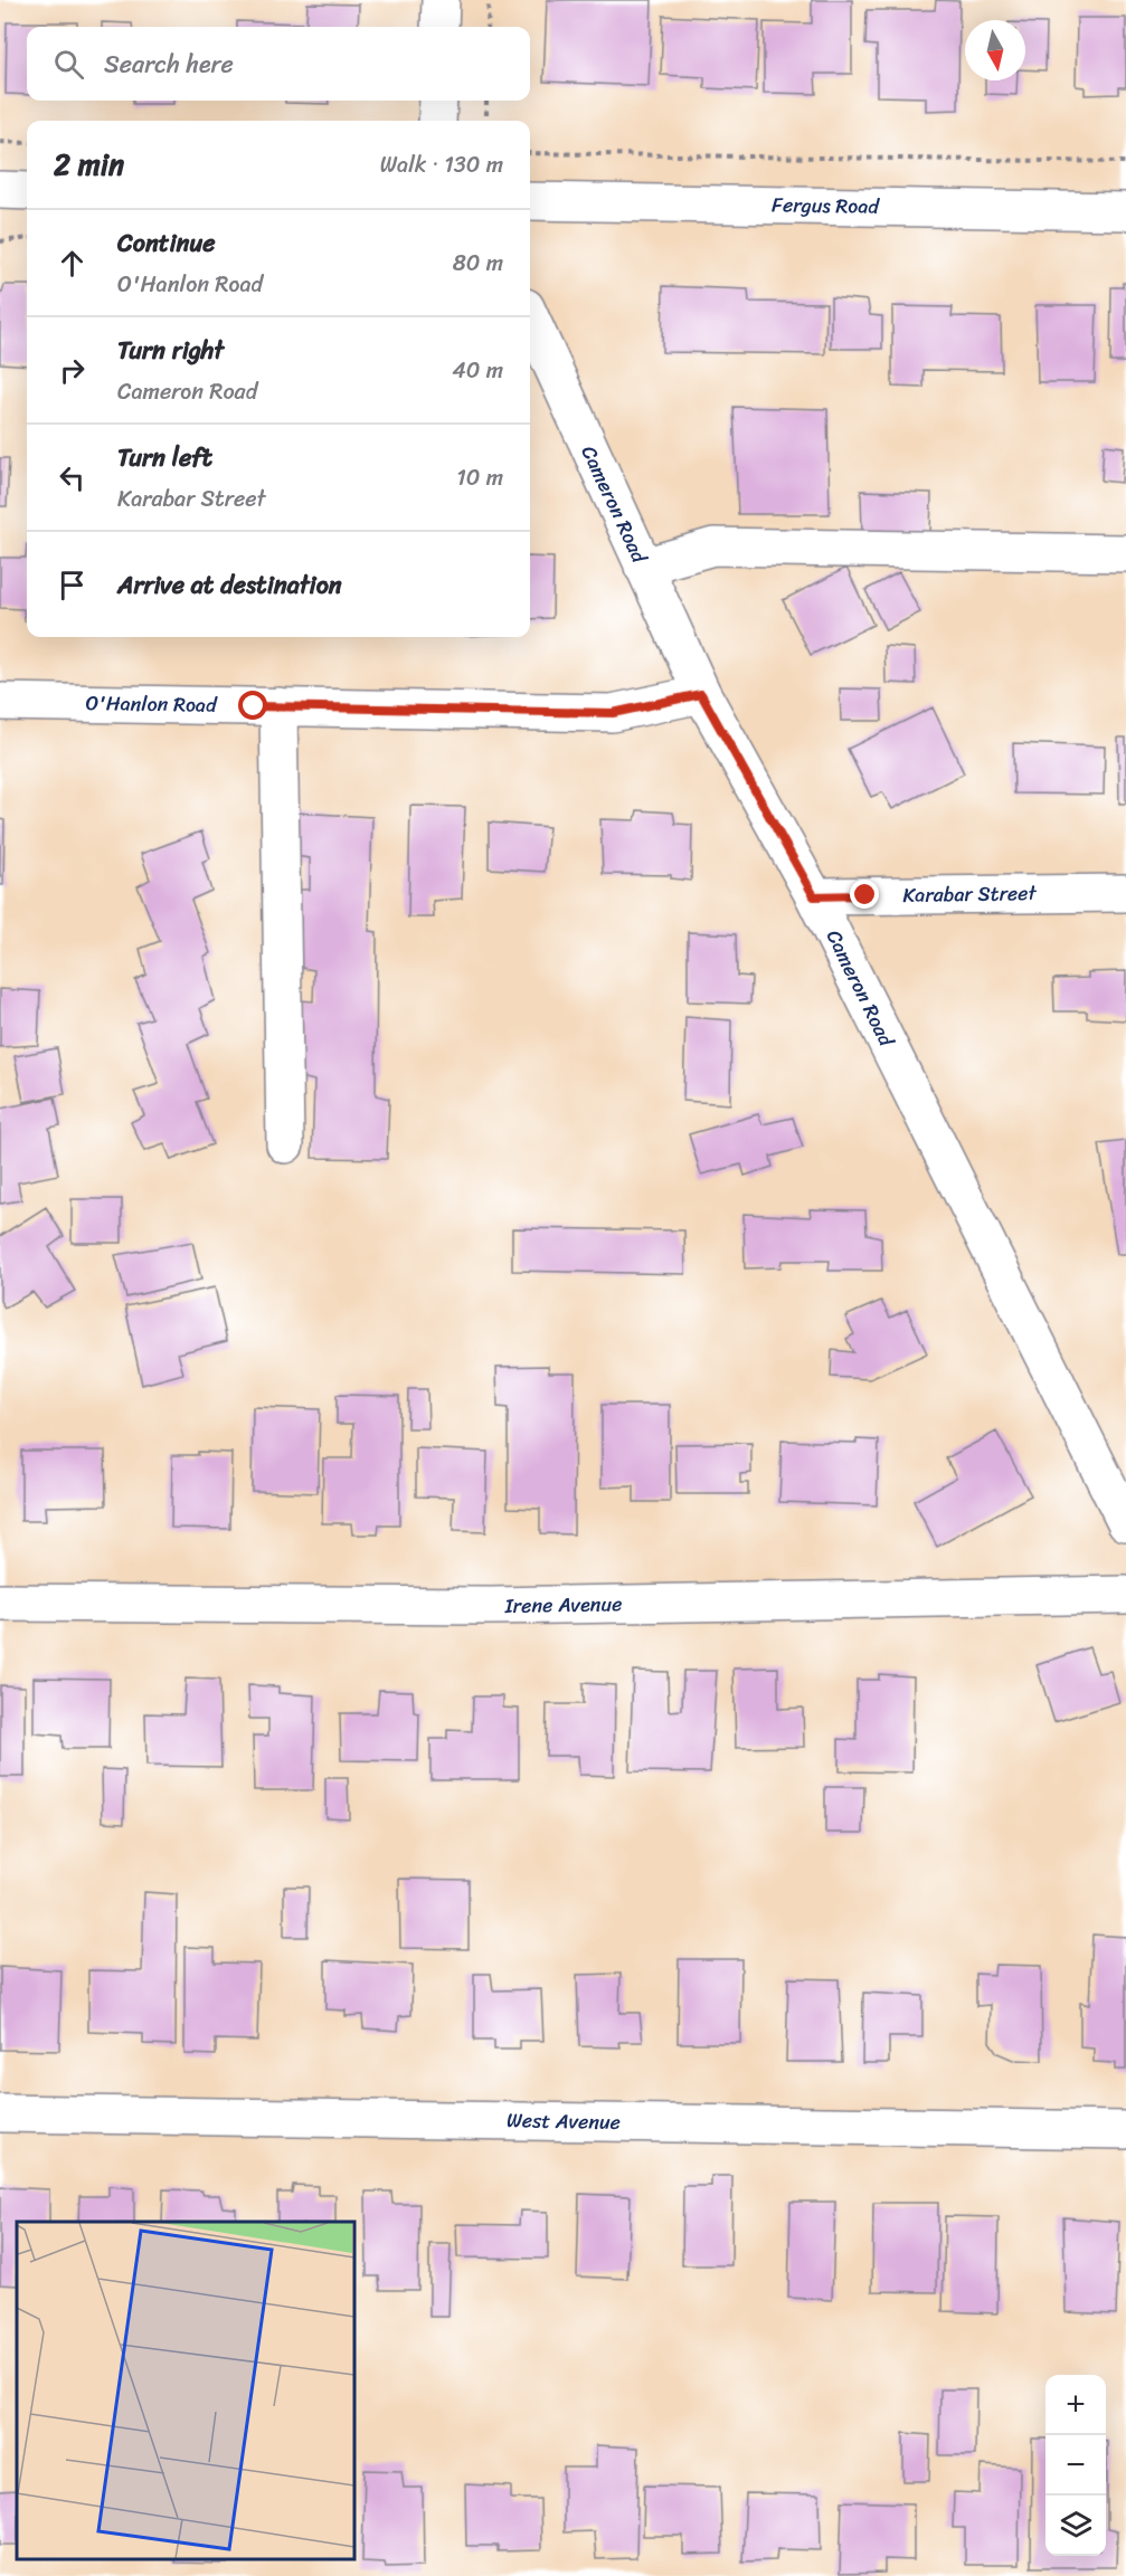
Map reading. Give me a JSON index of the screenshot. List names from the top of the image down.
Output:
{
  "streets": {
    "street": [
      "Fergus Road",
      "Cameron Road",
      "O'Hanlon Road",
      "Karabar Street",
      "Irene Avenue",
      "West Avenue"
    ]
  },
  "crossings": [
    ["Cameron Road", "O'Hanlon Road"],
    ["Cameron Road", "Karabar Street"]
  ],
  "north": "bottom",
  "page": {
    "search": "Search here",
    "heading": ["2 min", "Walk · 130 m"],
    "list": [
      ["Continue", "O'Hanlon Road", "80 m"],
      ["Turn right", "Cameron Road", "40 m"],
      ["Turn left", "Karabar Street", "10 m"],
      "Arrive at destination"
    ],
    "map_buttons": ["+", "−"]
  }
}
